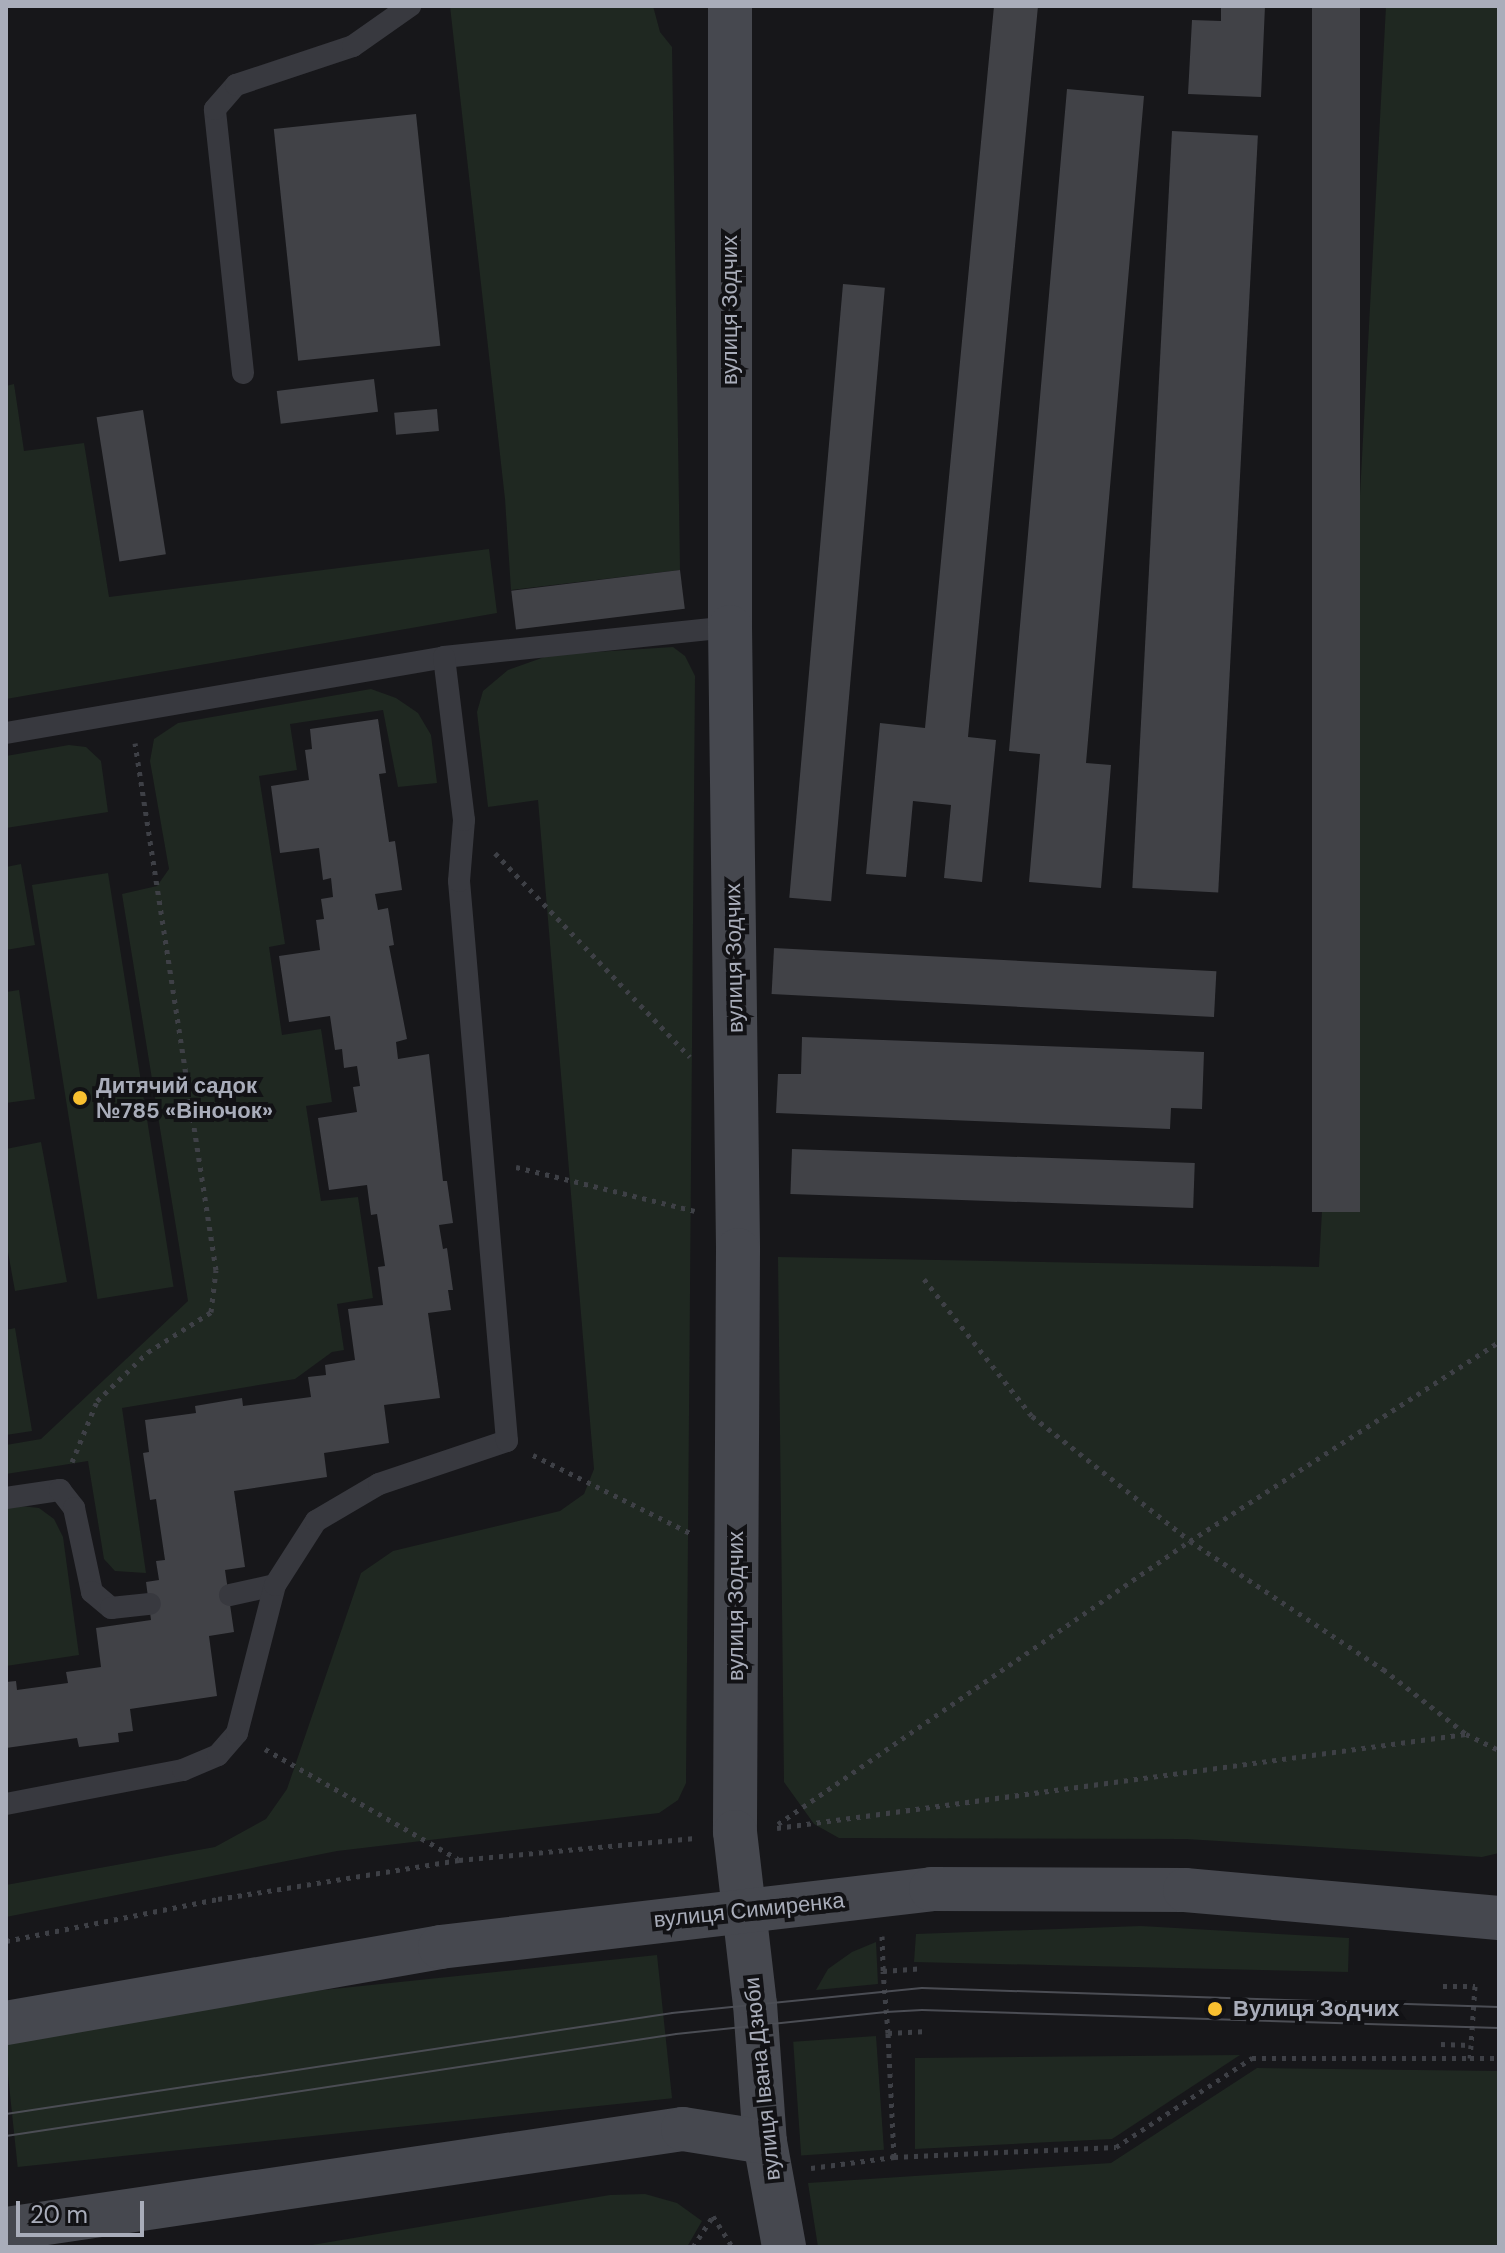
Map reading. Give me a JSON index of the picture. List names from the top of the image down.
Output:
{
  "streets": {
    "street": ["вулиця Зодчих", "вулиця Симиренка", "вулиця Івана Дзюби"]
  },
  "crossings": [
    ["вулиця Зодчих", "вулиця Симиренка"],
    ["вулиця Зодчих", "вулиця Івана Дзюби"],
    ["вулиця Симиренка", "вулиця Івана Дзюби"]
  ],
  "places": ["Дитячий садок №785 «Віночок»", "Вулиця Зодчих"],
  "scale_bar": "20 m"
}
